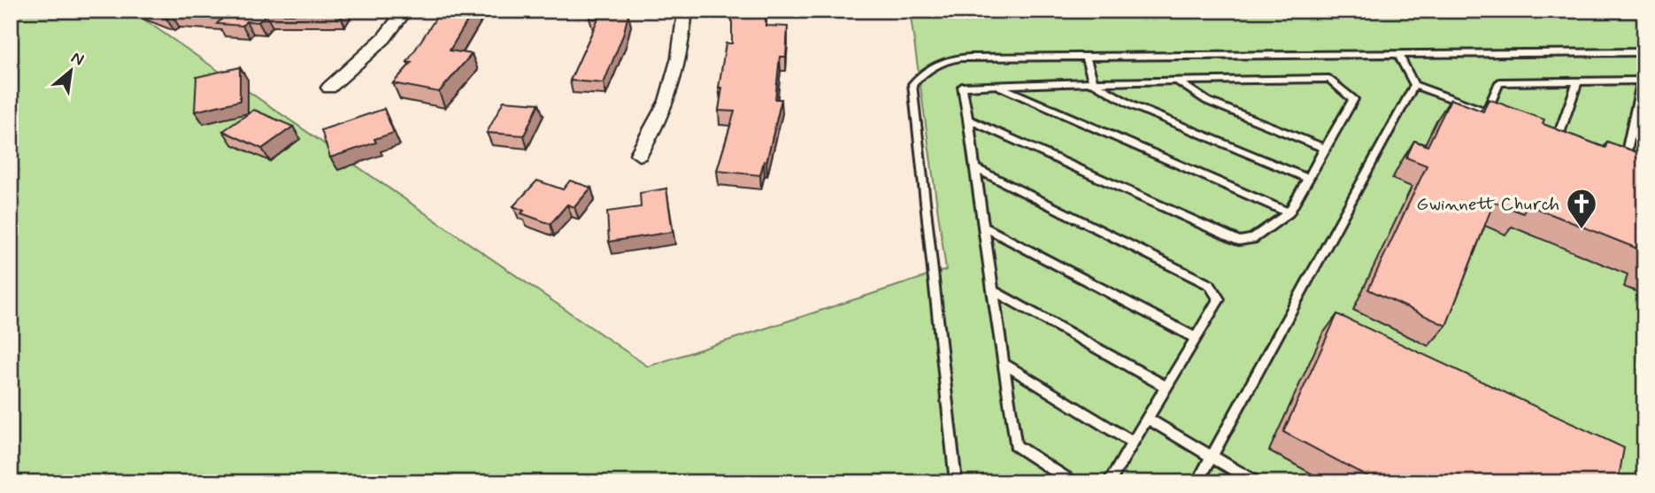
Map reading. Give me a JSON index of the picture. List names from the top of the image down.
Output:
{
  "places": {
    "church": ["Gwinnett Church"]
  },
  "north": "top right"
}
